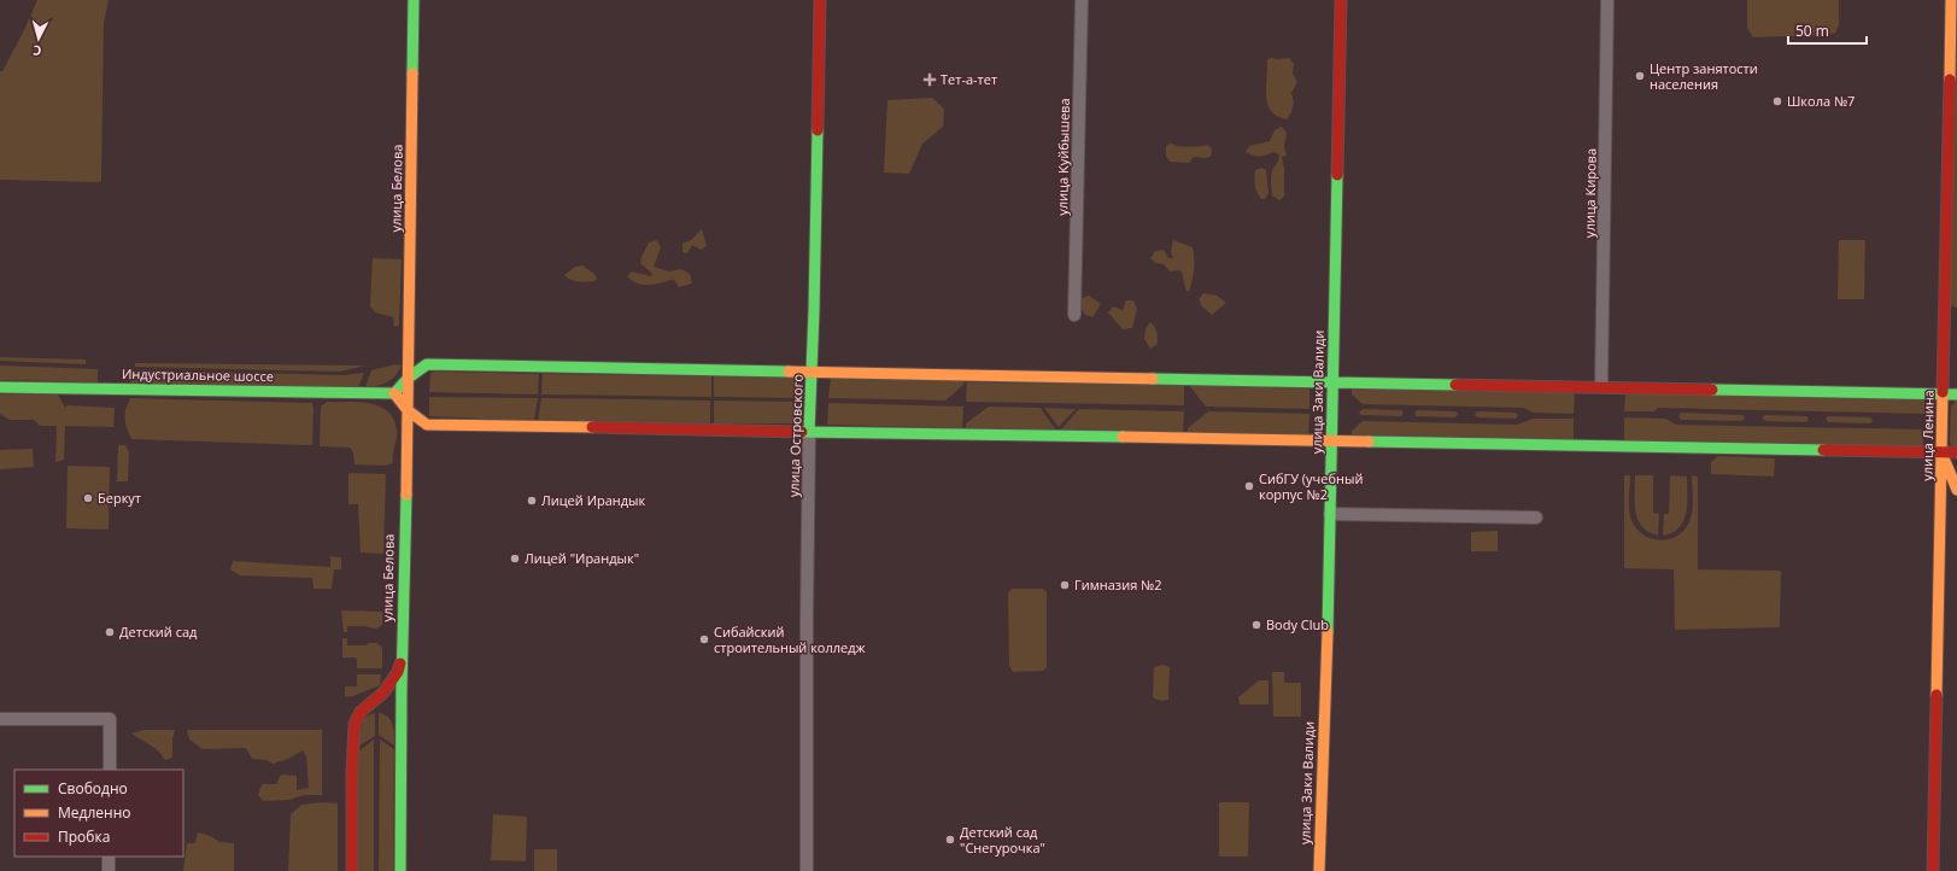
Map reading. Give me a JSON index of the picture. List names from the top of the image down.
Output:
{
  "streets": {
    "main road": [
      "улица Белова",
      "Индустриальное шоссе",
      "улица Заки Валиди",
      "улица Островского",
      "улица Ленина"
    ],
    "street": ["улица Куйбышева", "улица Кирова"]
  },
  "places": {
    "other": [
      "Центр занятости населения",
      "Школа №7",
      "СибГУ (учебный корпус №2",
      "Беркут",
      "Лицей Ирандык",
      "Лицей \"Ирандык\"",
      "Гимназия №2",
      "Body Club",
      "Детский сад",
      "Сибайский строительный колледж",
      "Детский сад \"Снегурочка\""
    ],
    "health": ["Тет-а-тет"]
  },
  "legend": ["Свободно", "Медленно", "Пробка"],
  "scale_bar": "50 m",
  "north": "bottom"
}
